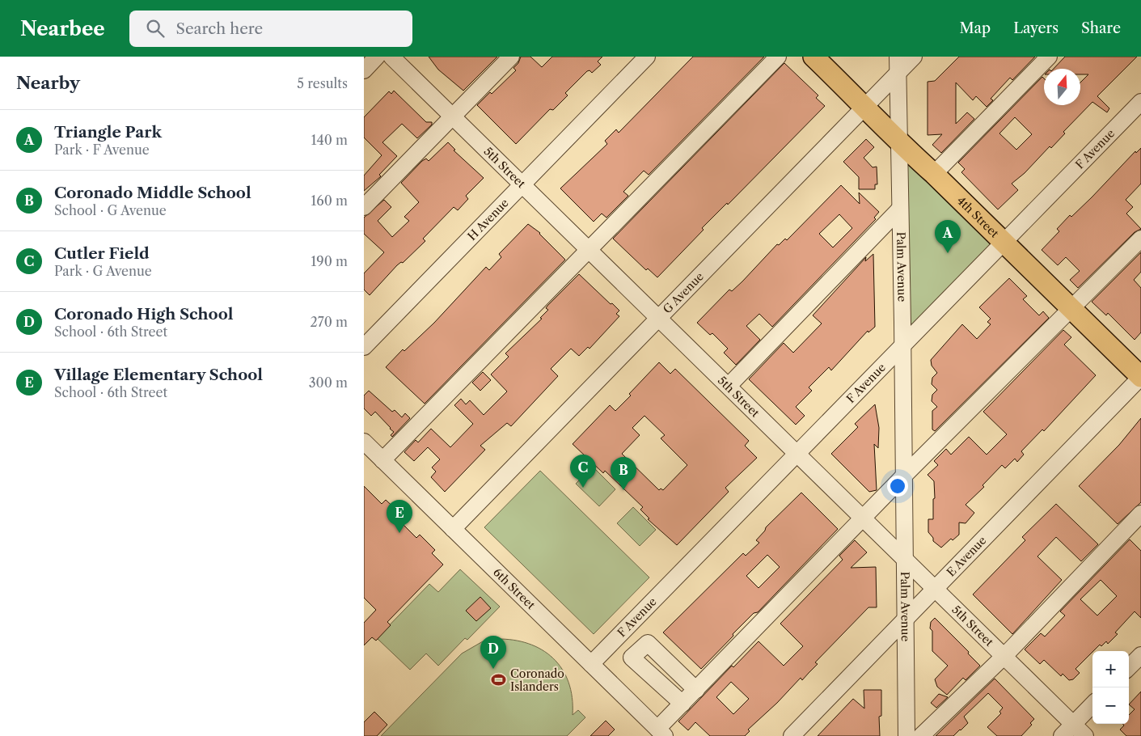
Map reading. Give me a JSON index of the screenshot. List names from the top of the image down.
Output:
{
  "streets": {
    "main road": ["4th Street"],
    "street": [
      "F Avenue",
      "5th Street",
      "H Avenue",
      "Palm Avenue",
      "G Avenue",
      "E Avenue",
      "6th Street"
    ]
  },
  "crossings": [
    ["F Avenue", "5th Street"],
    ["F Avenue", "4th Street"],
    ["F Avenue", "Palm Avenue"],
    ["F Avenue", "6th Street"],
    ["5th Street", "H Avenue"],
    ["5th Street", "Palm Avenue"],
    ["5th Street", "G Avenue"],
    ["5th Street", "E Avenue"],
    ["4th Street", "Palm Avenue"],
    ["4th Street", "G Avenue"],
    ["4th Street", "E Avenue"],
    ["Palm Avenue", "G Avenue"],
    ["Palm Avenue", "E Avenue"],
    ["G Avenue", "6th Street"]
  ],
  "places": {
    "sports": ["Coronado Islanders"]
  },
  "north": "top",
  "page": {
    "header": "Nearbee",
    "search": "Search here",
    "nav": ["Map", "Layers", "Share"],
    "heading": ["Nearby", "5 results"],
    "list": [
      {
        "mark": "A",
        "name": "Triangle Park",
        "note": "Park · F Avenue",
        "value": "140 m"
      },
      {
        "mark": "B",
        "name": "Coronado Middle School",
        "note": "School · G Avenue",
        "value": "160 m"
      },
      {
        "mark": "C",
        "name": "Cutler Field",
        "note": "Park · G Avenue",
        "value": "190 m"
      },
      {
        "mark": "D",
        "name": "Coronado High School",
        "note": "School · 6th Street",
        "value": "270 m"
      },
      {
        "mark": "E",
        "name": "Village Elementary School",
        "note": "School · 6th Street",
        "value": "300 m"
      }
    ],
    "pins": [
      "A",
      "C",
      "B",
      "E",
      "D"
    ],
    "map_buttons": ["+", "−"]
  }
}
